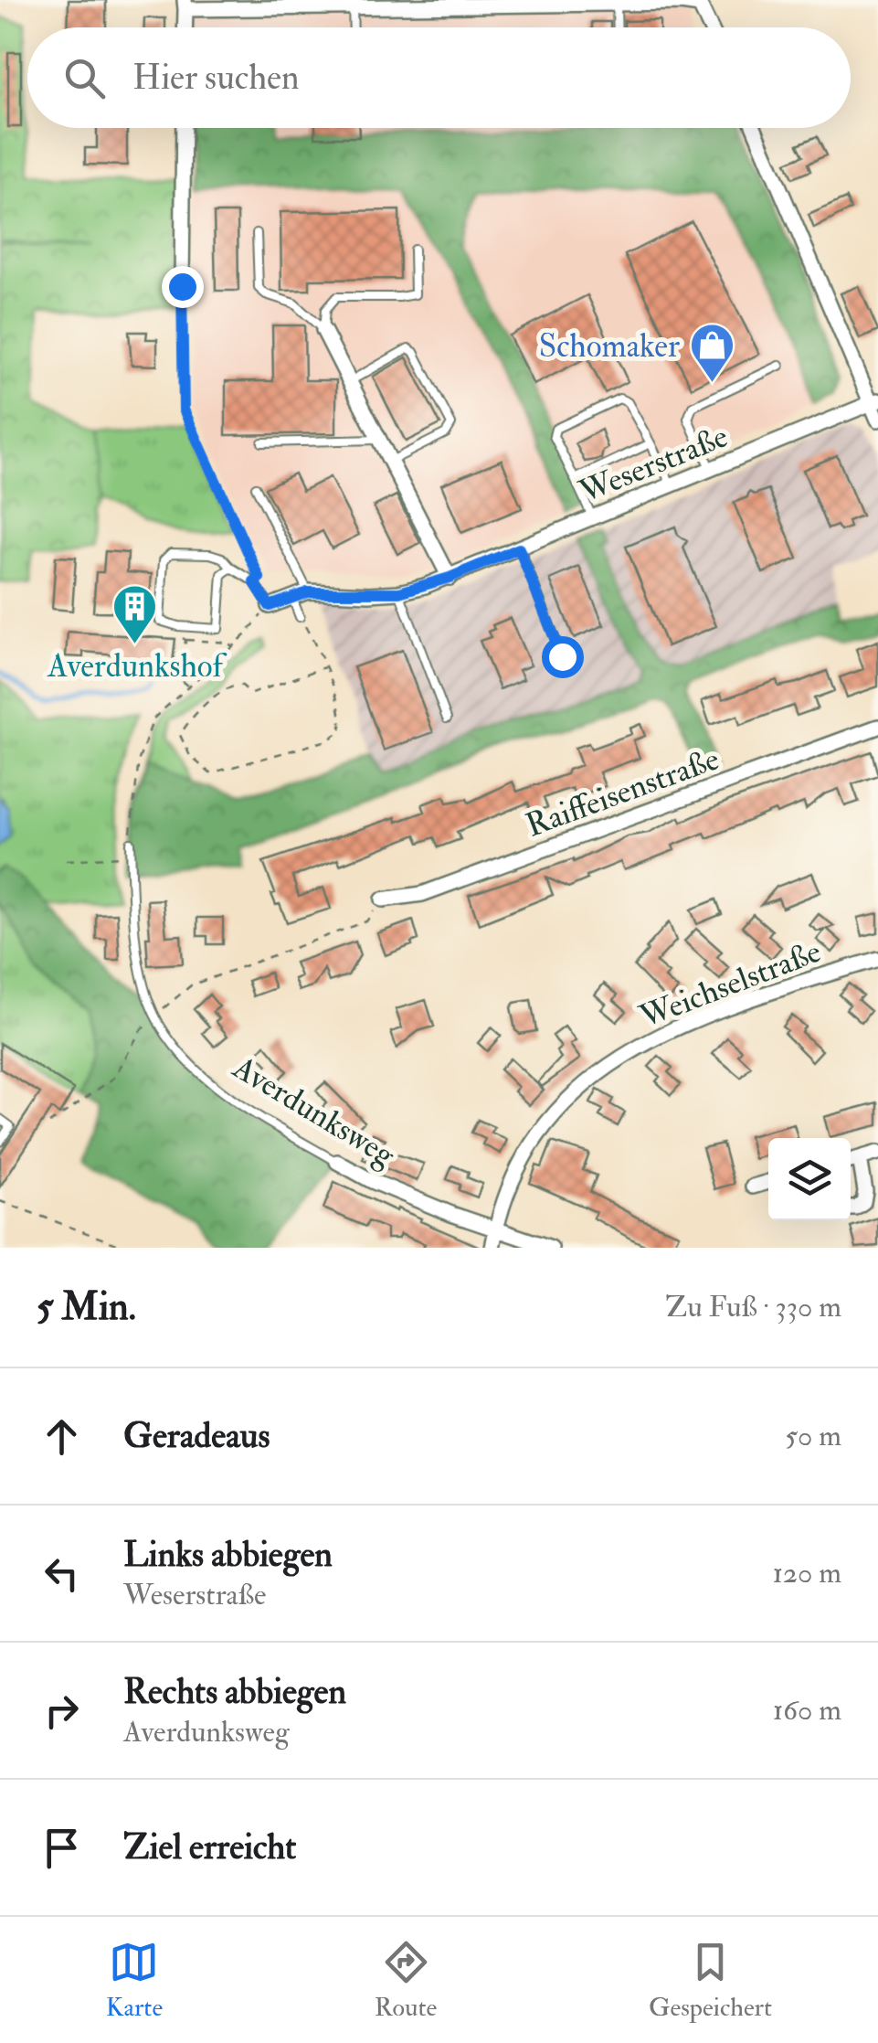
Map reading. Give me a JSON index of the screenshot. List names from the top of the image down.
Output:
{
  "streets": {
    "street": [
      "Weserstraße",
      "Raiffeisenstraße",
      "Weichselstraße",
      "Averdunksweg"
    ]
  },
  "crossings": [
    ["Weichselstraße", "Averdunksweg"]
  ],
  "places": {
    "shop": ["Schomaker"],
    "building": ["Averdunkshof"]
  },
  "page": {
    "search": "Hier suchen",
    "heading": ["5 Min.", "Zu Fuß · 330 m"],
    "list": [
      ["Geradeaus", "50 m"],
      ["Links abbiegen", "Weserstraße", "120 m"],
      ["Rechts abbiegen", "Averdunksweg", "160 m"],
      "Ziel erreicht"
    ],
    "nav": ["Karte", "Route", "Gespeichert"]
  }
}
